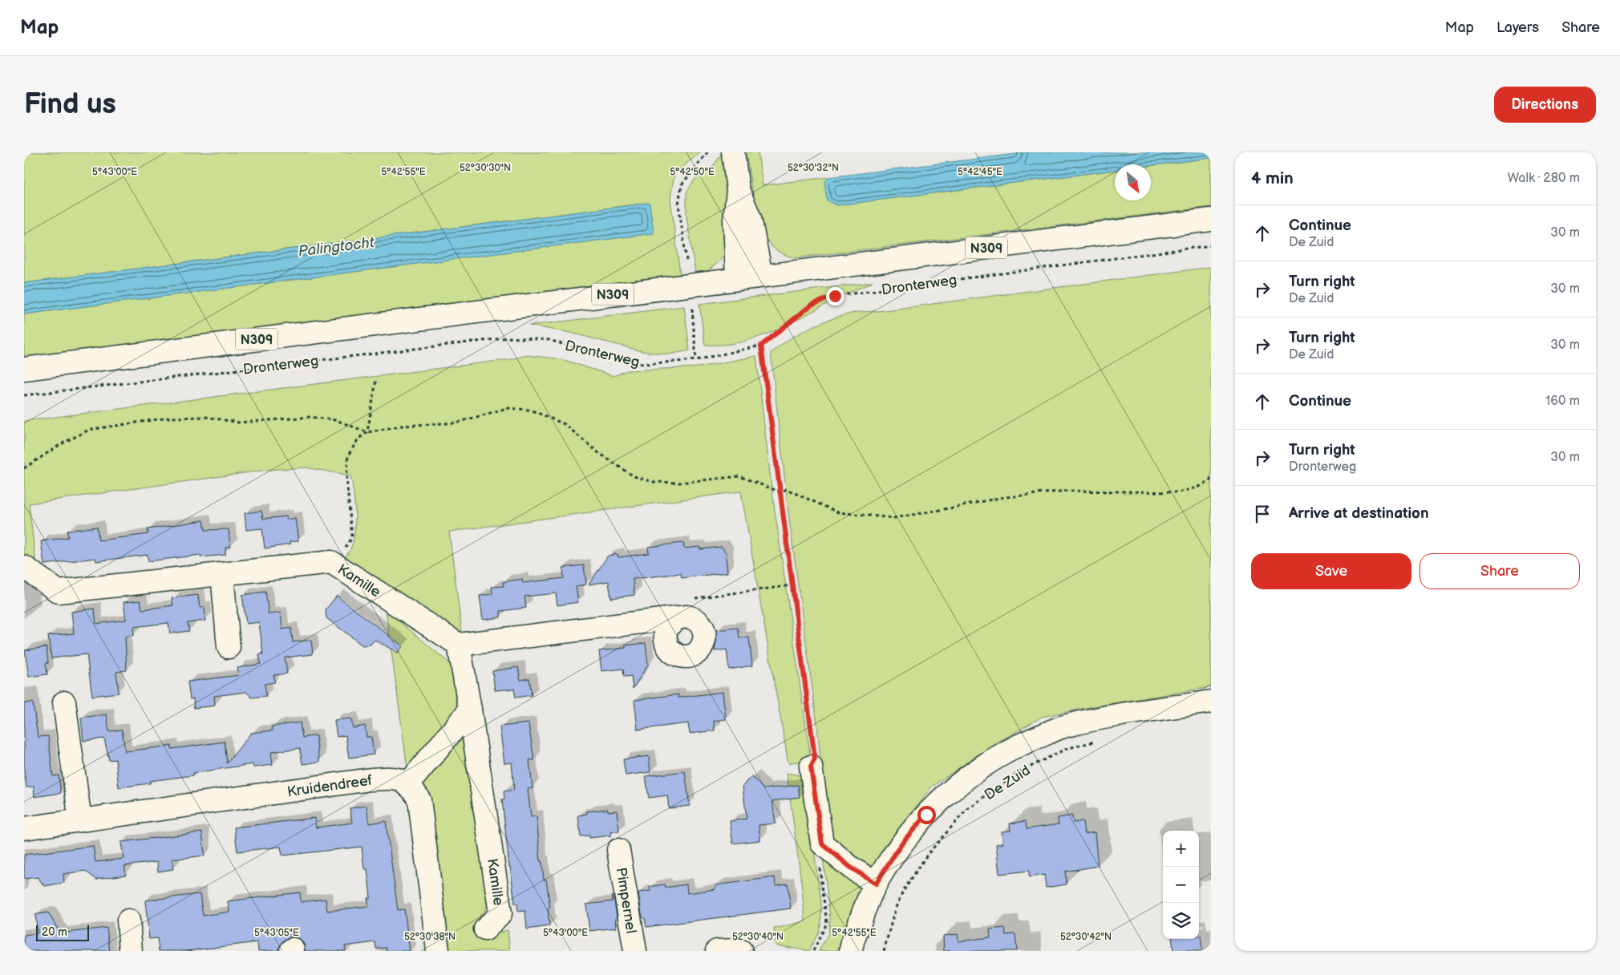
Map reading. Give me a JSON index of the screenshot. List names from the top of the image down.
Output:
{
  "streets": {
    "street": [
      "N309",
      "Dronterweg",
      "Kamille",
      "De Zuid",
      "Kruidendreef",
      "Pimpernel"
    ]
  },
  "water": ["Palingtocht"],
  "scale_bar": "20 m",
  "north": "bottom right",
  "page": {
    "header": "Map",
    "nav": ["Map", "Layers", "Share"],
    "buttons": [
      "Directions",
      ["Save", "Share"]
    ],
    "title": "Find us",
    "heading": ["4 min", "Walk · 280 m"],
    "list": [
      ["Continue", "De Zuid", "30 m"],
      ["Turn right", "De Zuid", "30 m"],
      ["Turn right", "De Zuid", "30 m"],
      ["Continue", "160 m"],
      ["Turn right", "Dronterweg", "30 m"],
      "Arrive at destination"
    ],
    "map_buttons": ["+", "−"],
    "scale": "20 m"
  },
  "coordinates": [
    "52°30'30\"N",
    "52°30'32\"N",
    "5°43'00\"E",
    "5°42'45\"E",
    "5°42'55\"E",
    "5°42'50\"E",
    "5°43'05\"E",
    "52°30'38\"N",
    "52°30'40\"N",
    "52°30'42\"N"
  ]
}
